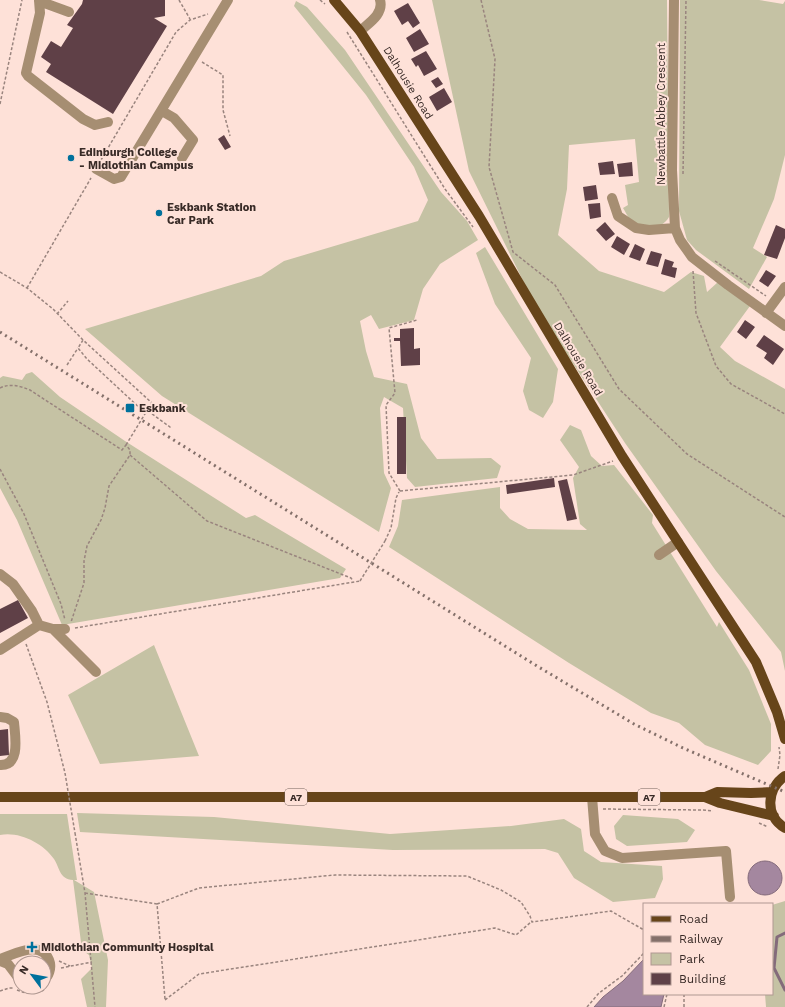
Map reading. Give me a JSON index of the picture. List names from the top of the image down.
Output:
{
  "streets": {
    "main road": ["Dalhousie Road", "A7"],
    "street": ["Newbattle Abbey Crescent"]
  },
  "places": {
    "other": ["Edinburgh College - Midlothian Campus", "Eskbank Station Car Park"],
    "transit": ["Eskbank"],
    "health": ["Midlothian Community Hospital"]
  },
  "legend": [
    "Road",
    "Railway",
    "Park",
    "Building"
  ],
  "north": "top left"
}
